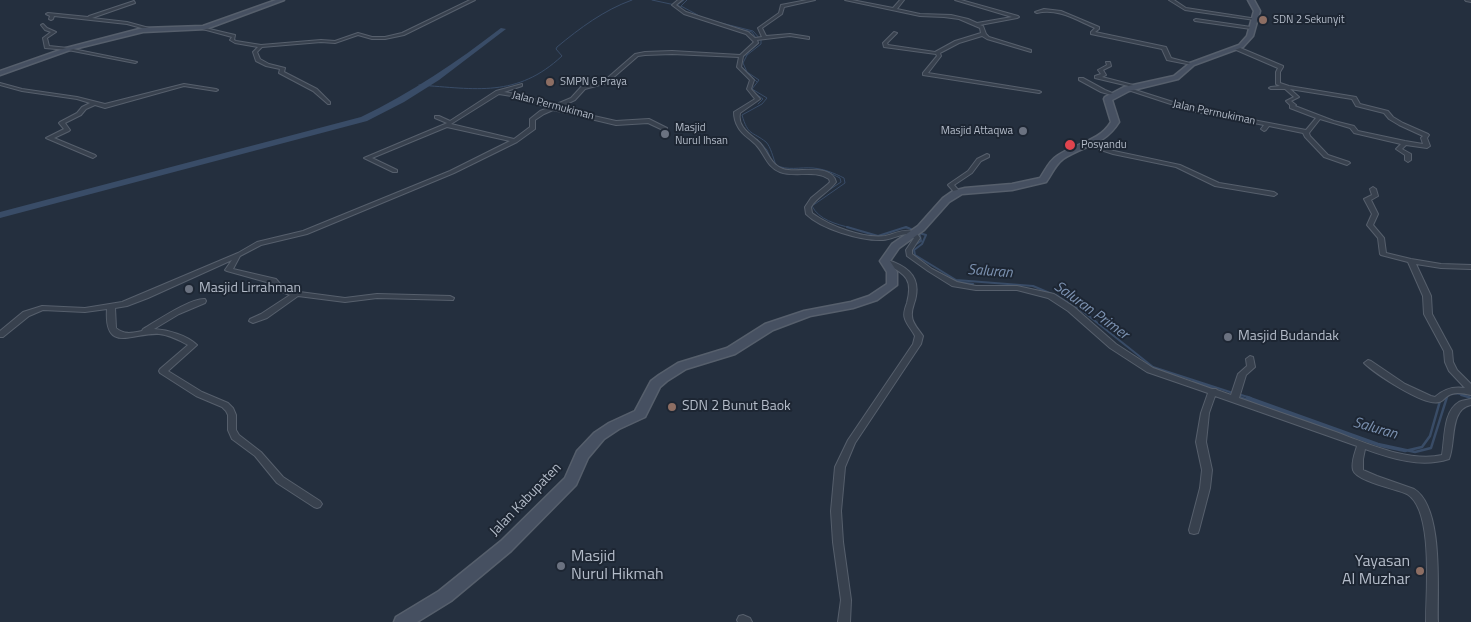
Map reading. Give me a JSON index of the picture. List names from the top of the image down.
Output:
{
  "streets": {
    "street": ["Jalan Permukiman", "Jalan Kabupaten"]
  },
  "water": ["Saluran", "Saluran Primer"],
  "places": [
    "SDN 2 Sekunyit",
    "SMPN 6 Praya",
    "Masjid Attaqwa",
    "Masjid Nurul Ihsan",
    "Posyandu",
    "Masjid Lirrahman",
    "Masjid Budandak",
    "SDN 2 Bunut Baok",
    "Masjid Nurul Hikmah",
    "Yayasan Al Muzhar"
  ]
}
